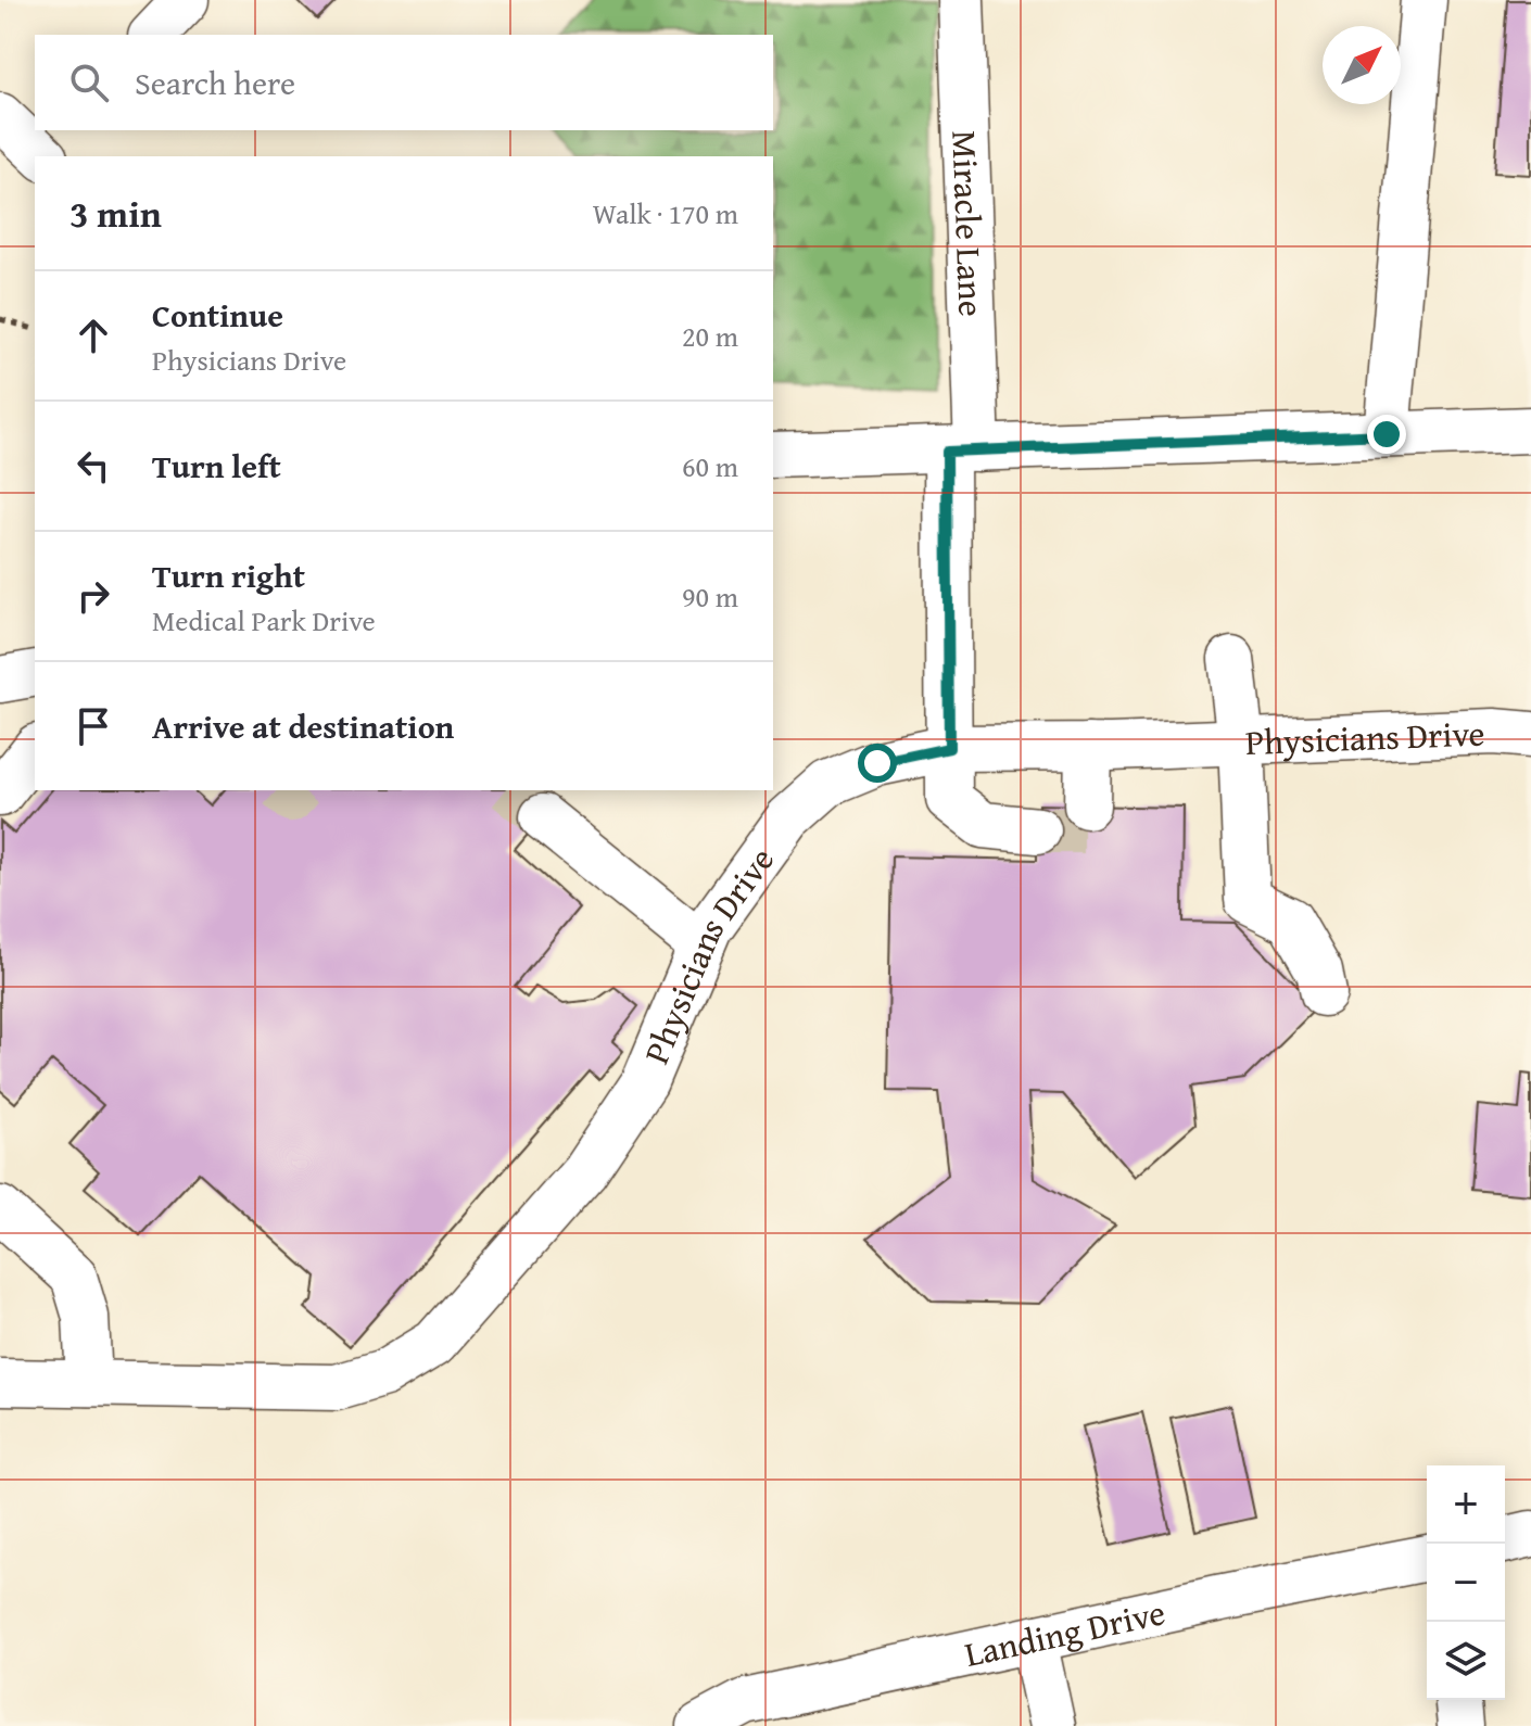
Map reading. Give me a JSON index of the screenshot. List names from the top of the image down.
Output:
{
  "streets": {
    "street": ["Miracle Lane", "Physicians Drive", "Landing Drive"]
  },
  "crossings": [
    ["Miracle Lane", "Physicians Drive"]
  ],
  "north": "top right",
  "page": {
    "search": "Search here",
    "heading": ["3 min", "Walk · 170 m"],
    "list": [
      ["Continue", "Physicians Drive", "20 m"],
      ["Turn left", "60 m"],
      ["Turn right", "Medical Park Drive", "90 m"],
      "Arrive at destination"
    ],
    "map_buttons": ["+", "−"]
  }
}
